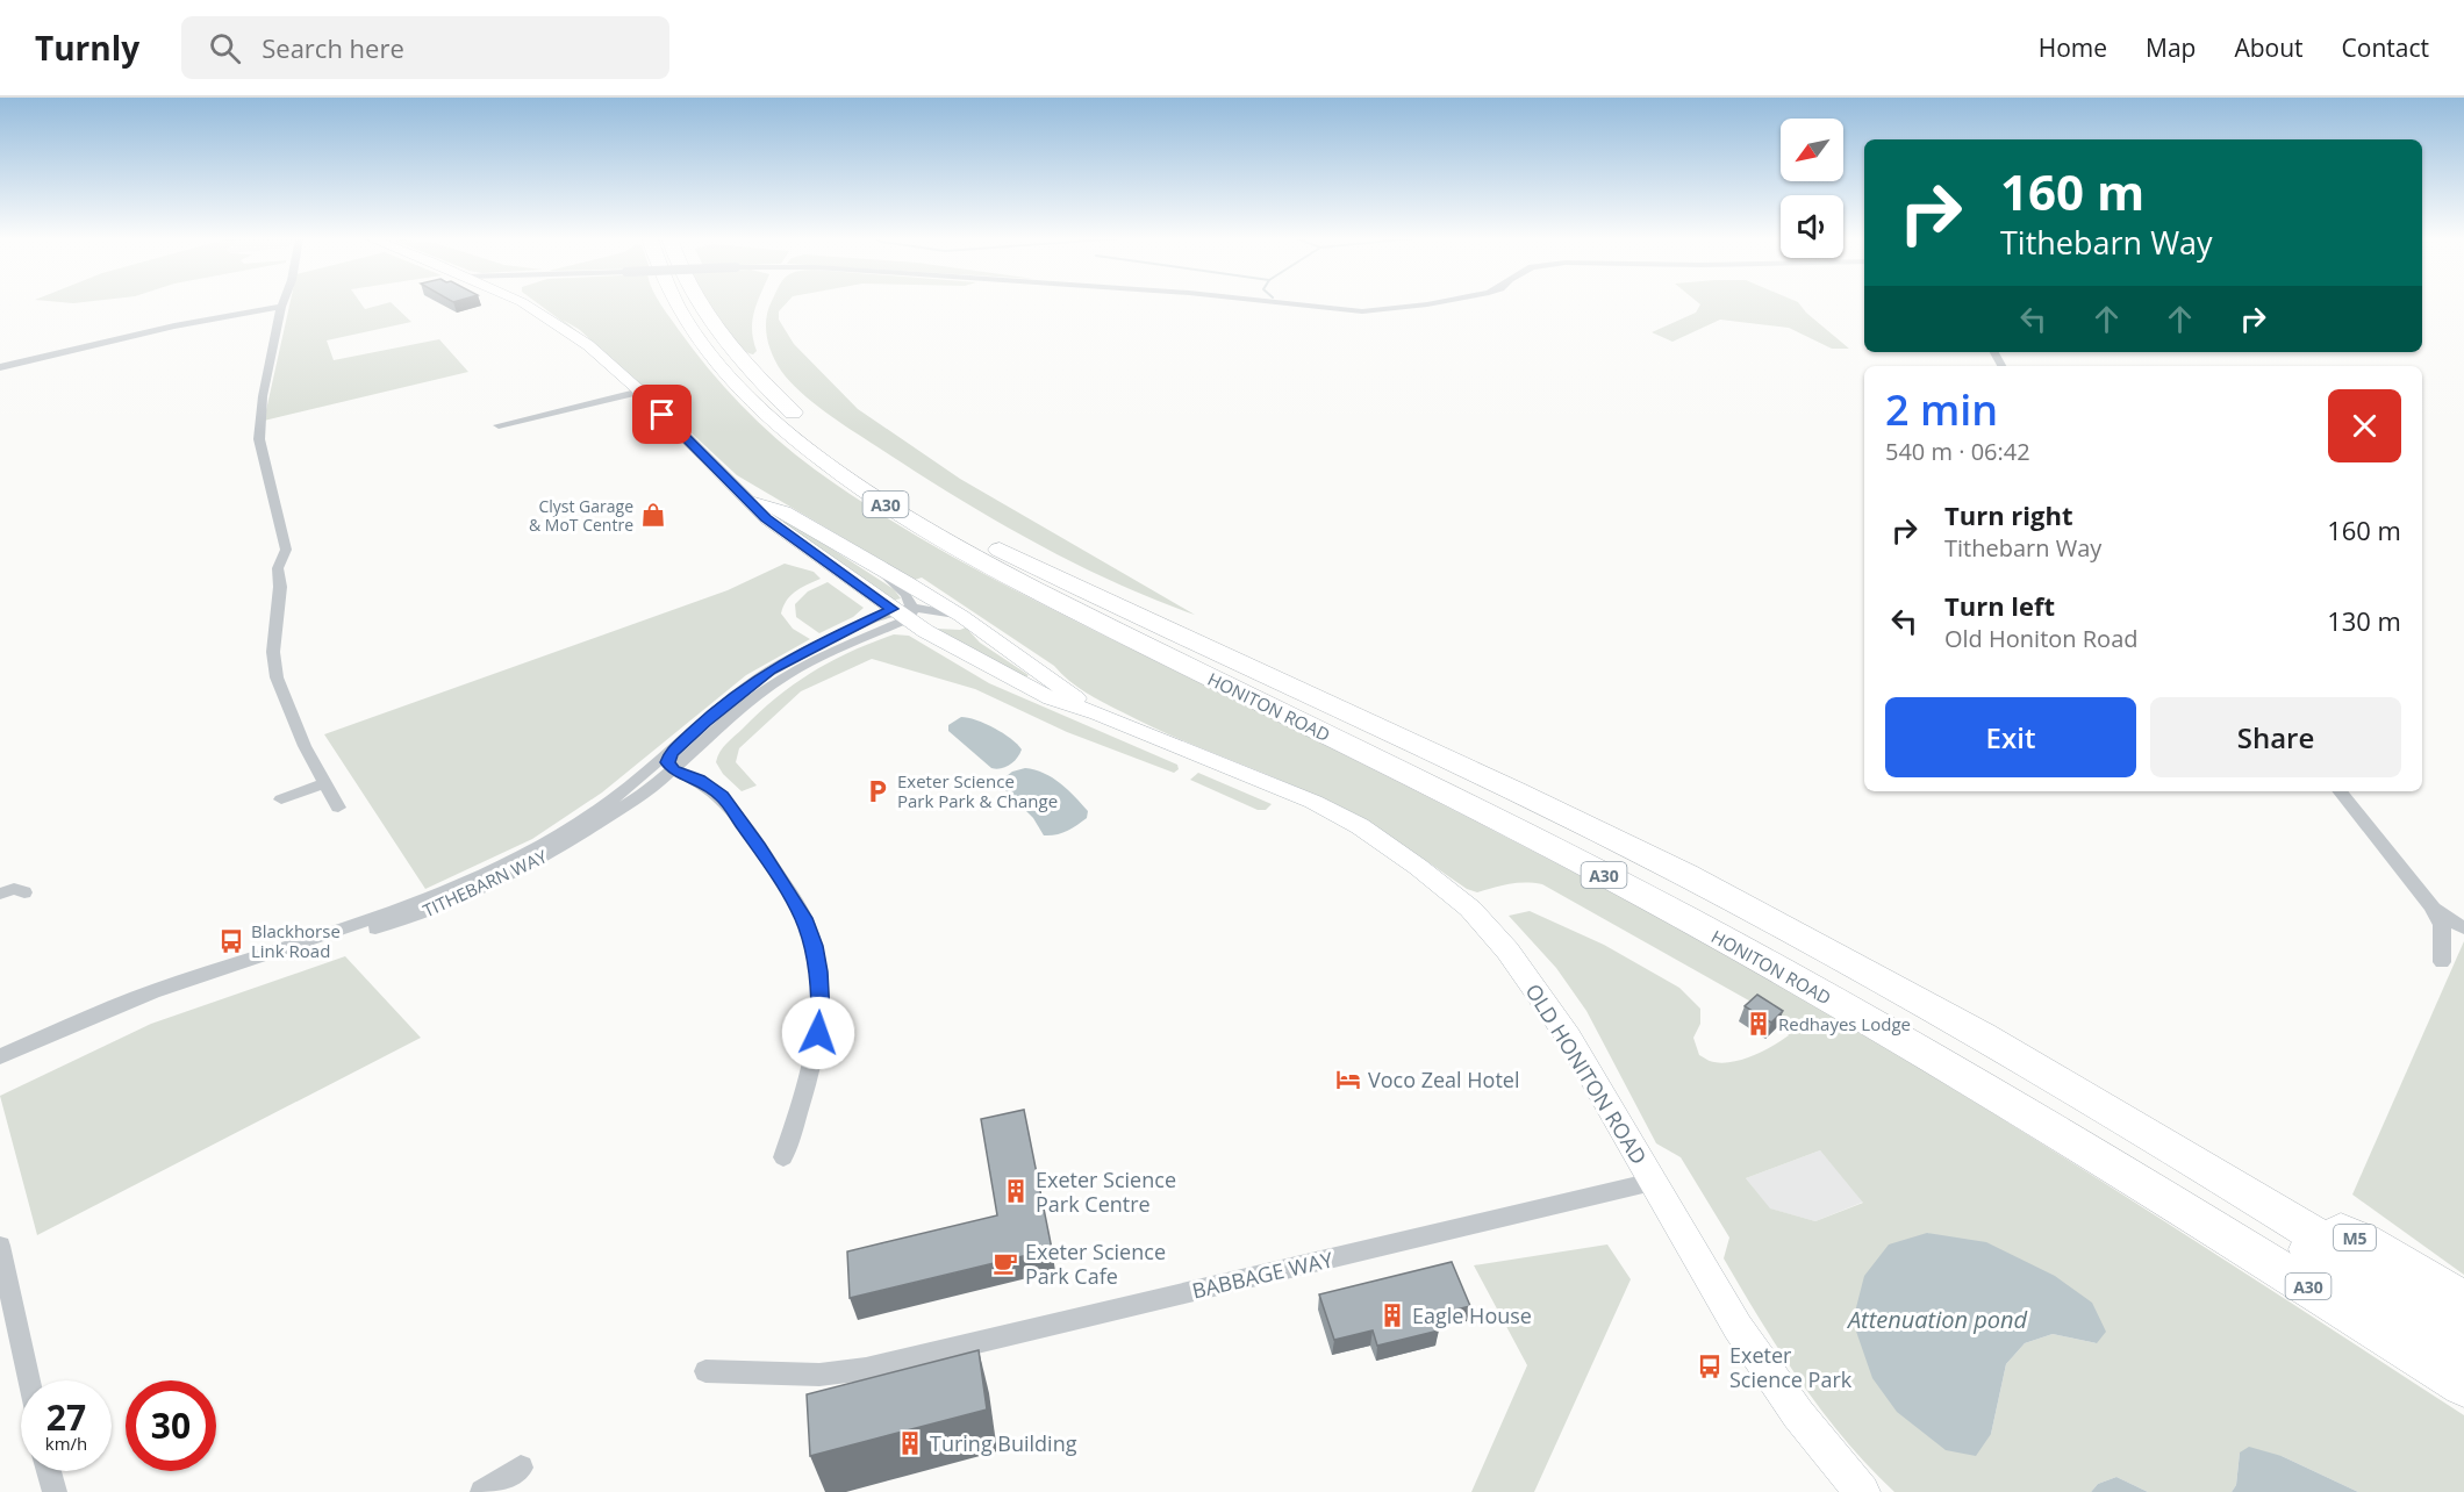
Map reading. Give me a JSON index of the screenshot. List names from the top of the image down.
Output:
{
  "streets": {
    "highway": ["A30", "HONITON ROAD", "M5"],
    "street": ["TITHEBARN WAY", "OLD HONITON ROAD", "BABBAGE WAY"]
  },
  "crossings": [
    ["A30", "HONITON ROAD"],
    ["HONITON ROAD", "M5"],
    ["TITHEBARN WAY", "OLD HONITON ROAD"],
    ["OLD HONITON ROAD", "BABBAGE WAY"]
  ],
  "water": ["Attenuation pond"],
  "places": {
    "shop": ["Clyst Garage & MoT Centre"],
    "parking": ["Exeter Science Park Park & Change"],
    "bus stop": ["Blackhorse Link Road", "Exeter Science Park"],
    "building": [
      "Redhayes Lodge",
      "Exeter Science Park Centre",
      "Eagle House",
      "Turing Building"
    ],
    "hotel": ["Voco Zeal Hotel"],
    "cafe": ["Exeter Science Park Cafe"]
  },
  "north": "bottom left",
  "page": {
    "header": "Turnly",
    "search": "Search here",
    "nav": [
      "Home",
      "Map",
      "About",
      "Contact"
    ],
    "turn": ["160 m", "Tithebarn Way"],
    "heading": ["2 min", "540 m · 06:42"],
    "list": [
      {
        "name": "Turn right",
        "note": "Tithebarn Way",
        "value": "160 m"
      },
      {
        "name": "Turn left",
        "note": "Old Honiton Road",
        "value": "130 m"
      }
    ],
    "buttons": ["Exit", "Share"],
    "speed": "27 km/h",
    "limit": "30"
  }
}
